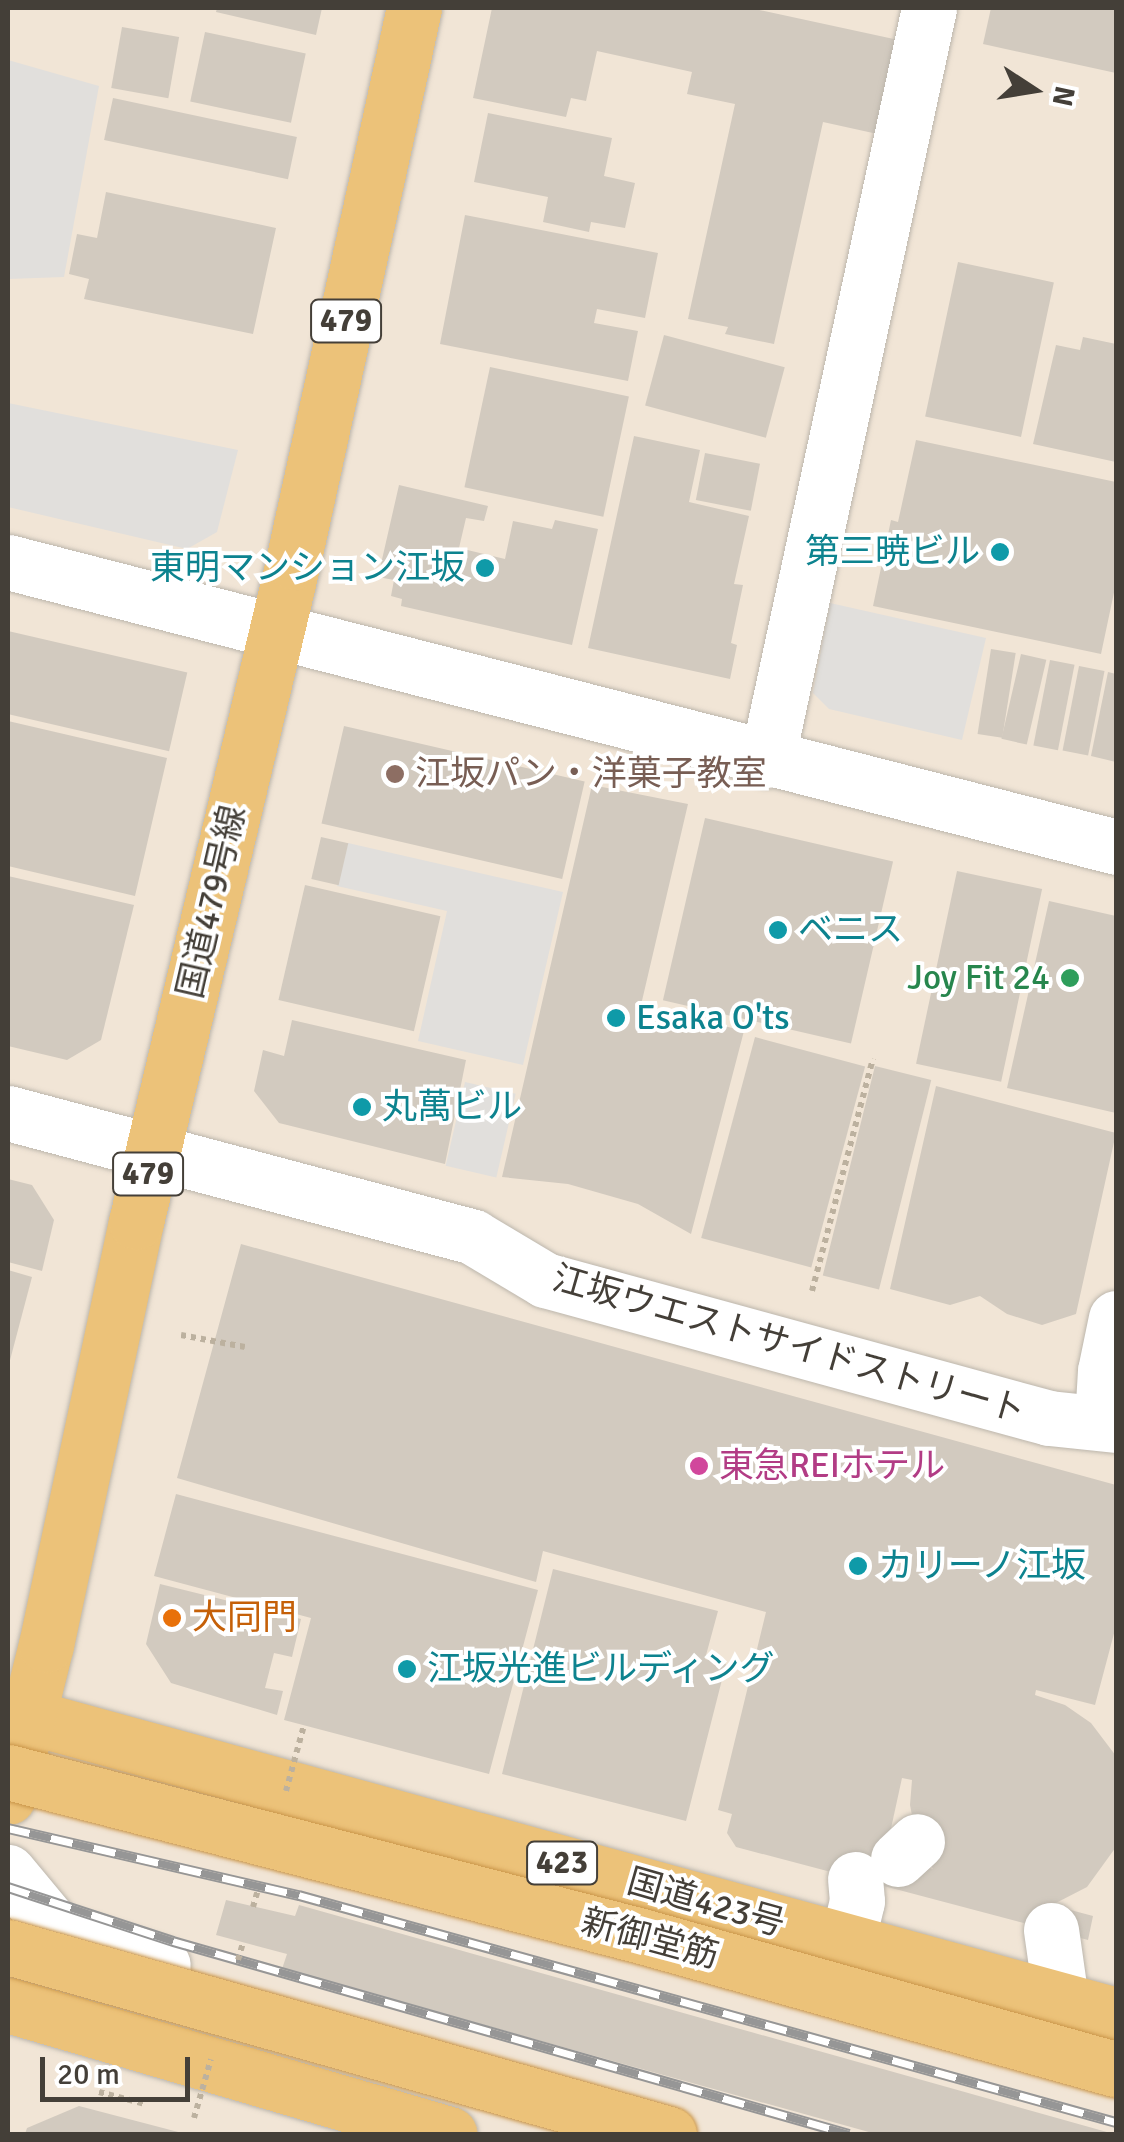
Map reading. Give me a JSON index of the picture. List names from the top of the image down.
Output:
{
  "streets": {
    "highway": [
      "479",
      "国道479号線",
      "423",
      "国道423号",
      "新御堂筋"
    ],
    "street": ["江坂ウエストサイドストリート"]
  },
  "crossings": [
    ["国道479号線", "江坂ウエストサイドストリート"],
    ["国道479号線", "国道423号"]
  ],
  "places": [
    "第三暁ビル",
    "東明マンション江坂",
    "江坂パン・洋菓子教室",
    "ベニス",
    "Joy Fit 24",
    "Esaka O'ts",
    "丸萬ビル",
    "東急REIホテル",
    "カリーノ江坂",
    "大同門",
    "江坂光進ビルディング"
  ],
  "scale_bar": "20 m",
  "north": "right"
}
